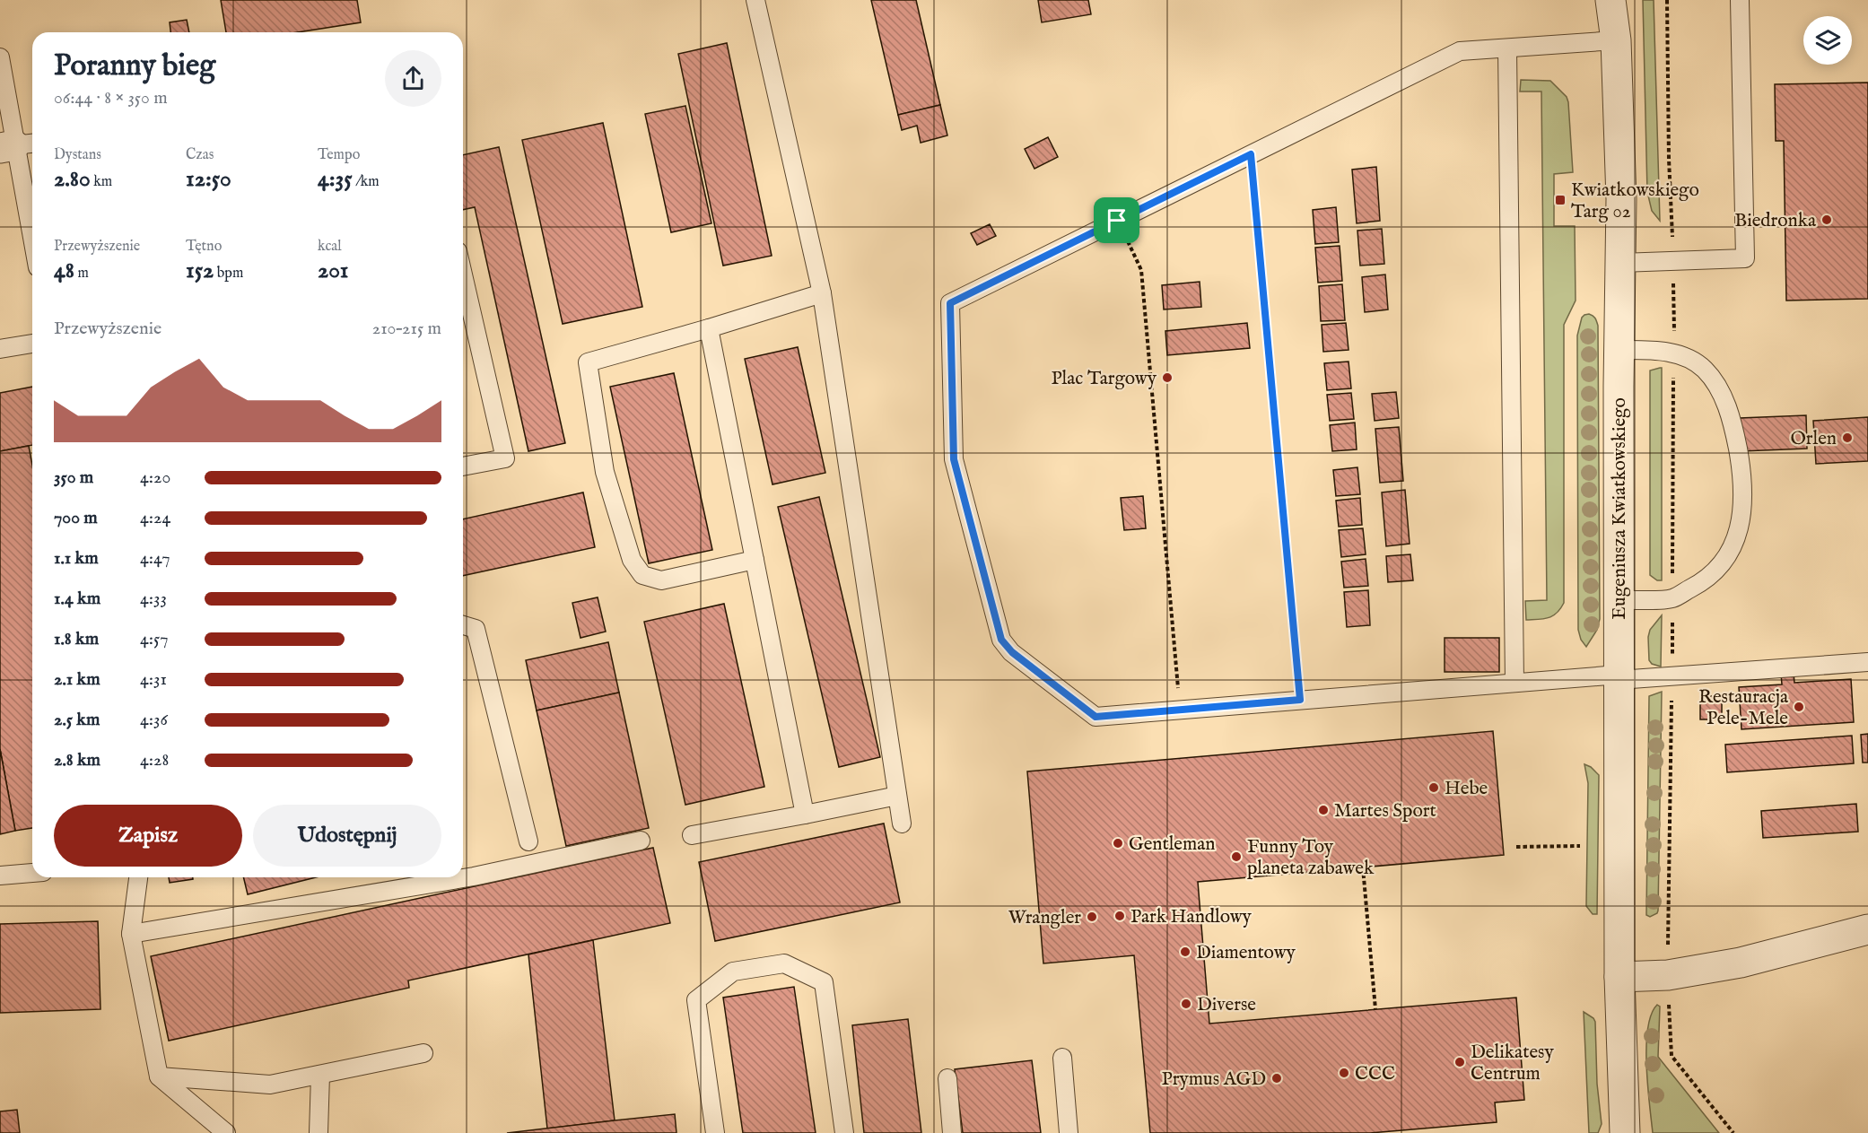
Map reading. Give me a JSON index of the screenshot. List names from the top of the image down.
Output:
{
  "streets": {
    "street": ["Eugeniusza Kwiatkowskiego"]
  },
  "places": {
    "transit": ["Kwiatkowskiego Targ 02"],
    "other": [
      "Biedronka",
      "Plac Targowy",
      "Orlen",
      "Restauracja Pele-Mele",
      "Hebe",
      "Martes Sport",
      "Gentleman",
      "Funny Toy planeta zabawek",
      "Park Handlowy",
      "Wrangler",
      "Diamentowy",
      "Diverse",
      "Delikatesy Centrum",
      "CCC",
      "Prymus AGD"
    ]
  },
  "page": {
    "heading": ["Poranny bieg", "06:44 · 8 × 350 m"],
    "stats": [
      ["Dystans", "2.80 km"],
      ["Czas", "12:50"],
      ["Tempo", "4:35 /km"],
      ["Przewyższenie", "48 m"],
      ["Tętno", "152 bpm"],
      ["kcal", "201"]
    ],
    "chart": ["Przewyższenie", "210–215 m"],
    "list": [
      {
        "name": "350 m",
        "note": "4:20"
      },
      {
        "name": "700 m",
        "note": "4:24"
      },
      {
        "name": "1.1 km",
        "note": "4:47"
      },
      {
        "name": "1.4 km",
        "note": "4:33"
      },
      {
        "name": "1.8 km",
        "note": "4:57"
      },
      {
        "name": "2.1 km",
        "note": "4:31"
      },
      {
        "name": "2.5 km",
        "note": "4:36"
      },
      {
        "name": "2.8 km",
        "note": "4:28"
      }
    ],
    "buttons": ["Zapisz", "Udostępnij"]
  }
}
